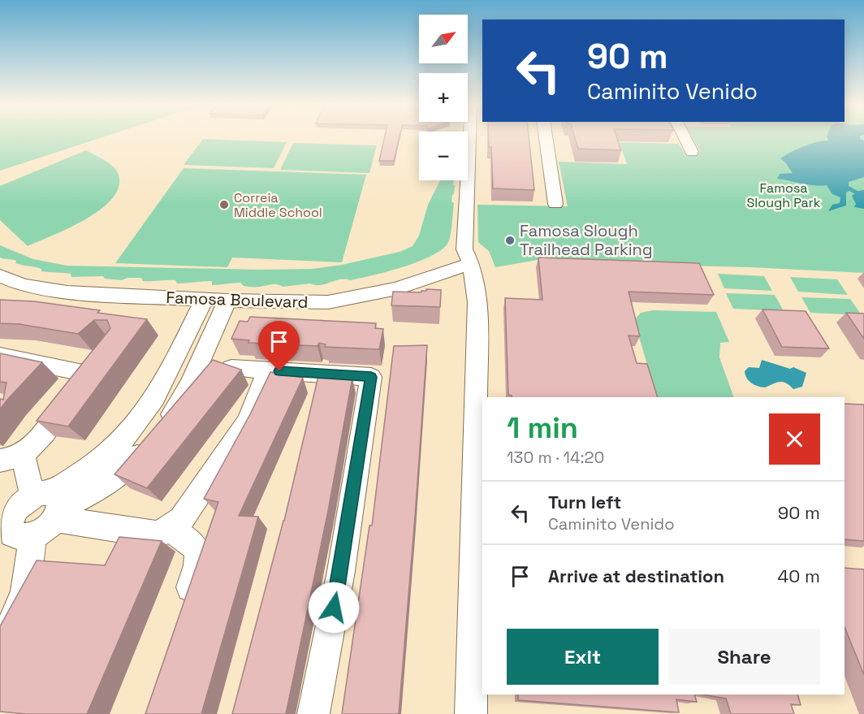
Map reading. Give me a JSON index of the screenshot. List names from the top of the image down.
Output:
{
  "streets": {
    "street": ["Famosa Boulevard"]
  },
  "parks": ["Famosa Slough Park"],
  "places": ["Correia Middle School", "Famosa Slough Trailhead Parking"],
  "north": "top right",
  "page": {
    "map_buttons": ["+", "−"],
    "turn": ["90 m", "Caminito Venido"],
    "heading": ["1 min", "130 m · 14:20"],
    "list": [
      {
        "name": "Turn left",
        "note": "Caminito Venido",
        "value": "90 m"
      },
      {
        "name": "Arrive at destination",
        "value": "40 m"
      }
    ],
    "buttons": ["Exit", "Share"]
  }
}
